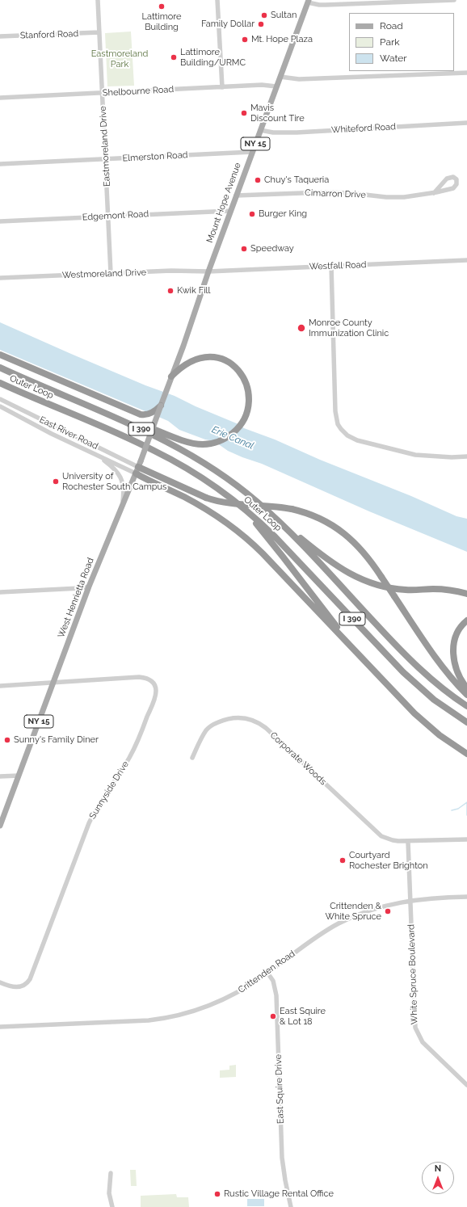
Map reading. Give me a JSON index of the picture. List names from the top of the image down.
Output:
{
  "streets": {
    "highway": ["Outer Loop", "I 390"],
    "main road": ["NY 15", "Mount Hope Avenue", "West Henrietta Road"],
    "street": [
      "Stanford Road",
      "Shelbourne Road",
      "Whiteford Road",
      "Eastmoreland Drive",
      "Elmerston Road",
      "Cimarron Drive",
      "Edgemont Road",
      "Westfall Road",
      "Westmoreland Drive",
      "East River Road",
      "Corporate Woods",
      "Sunnyside Drive",
      "Crittenden Road",
      "White Spruce Boulevard",
      "East Squire Drive"
    ]
  },
  "crossings": [
    ["Stanford Road", "Eastmoreland Drive"],
    ["Shelbourne Road", "Eastmoreland Drive"],
    ["Shelbourne Road", "Mount Hope Avenue"],
    ["Whiteford Road", "Mount Hope Avenue"],
    ["Eastmoreland Drive", "Elmerston Road"],
    ["Eastmoreland Drive", "Edgemont Road"],
    ["Eastmoreland Drive", "Westmoreland Drive"],
    ["Elmerston Road", "Mount Hope Avenue"],
    ["Cimarron Drive", "Mount Hope Avenue"],
    ["Mount Hope Avenue", "Edgemont Road"],
    ["Mount Hope Avenue", "Westfall Road"],
    ["Mount Hope Avenue", "Westmoreland Drive"],
    ["Mount Hope Avenue", "West Henrietta Road"],
    ["Westfall Road", "Westmoreland Drive"],
    ["East River Road", "West Henrietta Road"],
    ["West Henrietta Road", "Sunnyside Drive"],
    ["Crittenden Road", "White Spruce Boulevard"],
    ["Crittenden Road", "East Squire Drive"]
  ],
  "water": ["Erie Canal"],
  "parks": ["Eastmoreland Park"],
  "places": [
    "Lattimore Building",
    "Sultan",
    "Family Dollar",
    "Mt. Hope Plaza",
    "Lattimore Building/URMC",
    "Mavis Discount Tire",
    "Chuy's Taqueria",
    "Burger King",
    "Speedway",
    "Kwik Fill",
    "Monroe County Immunization Clinic",
    "University of Rochester South Campus",
    "Sunny's Family Diner",
    "Courtyard Rochester Brighton",
    "Crittenden & White Spruce",
    "East Squire & Lot 18",
    "Rustic Village Rental Office"
  ],
  "legend": ["Road", "Park", "Water"],
  "north": "top"
}
